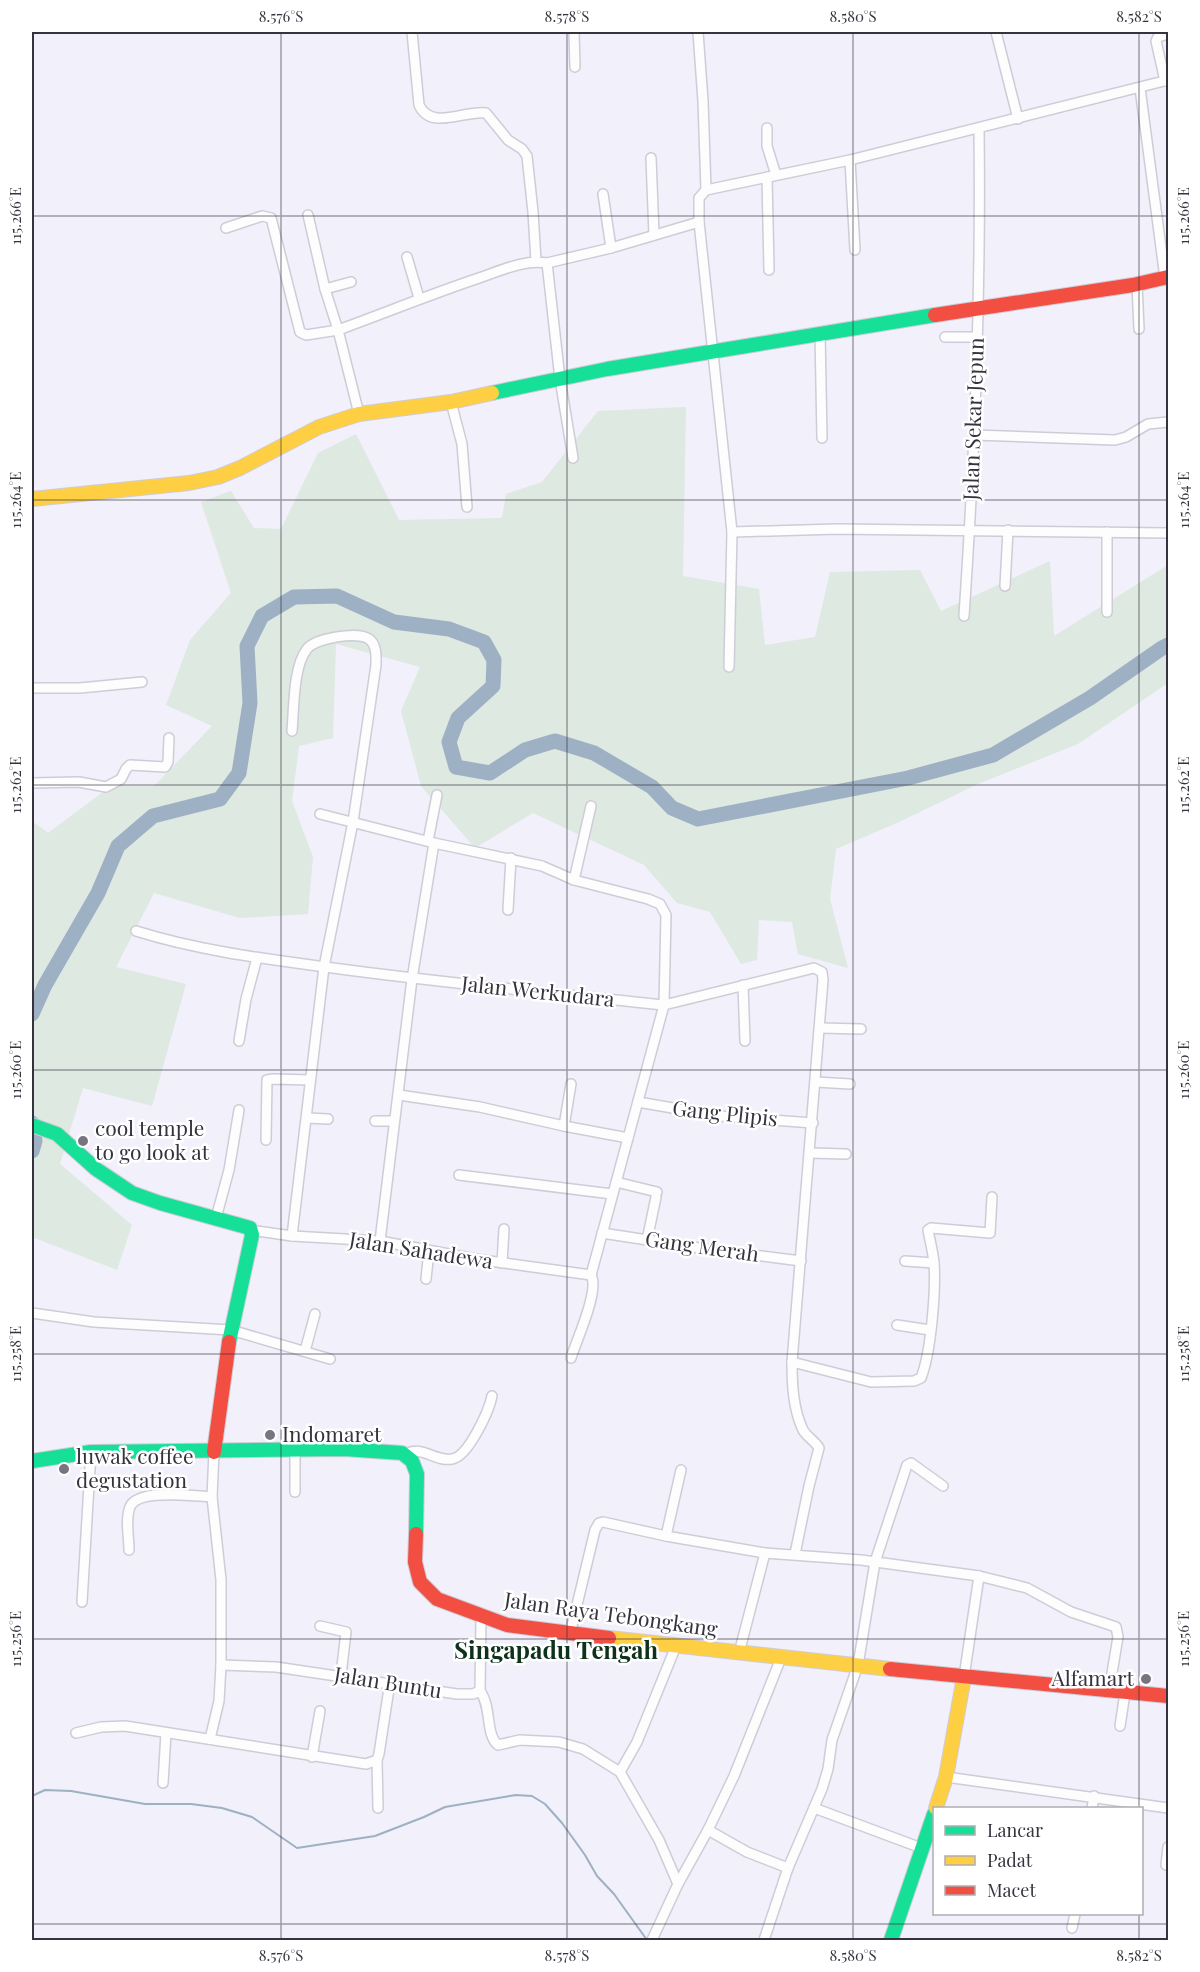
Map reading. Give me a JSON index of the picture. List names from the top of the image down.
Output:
{
  "streets": {
    "main road": ["Jalan Raya Tebongkang"],
    "street": [
      "Jalan Sekar Jepun",
      "Jalan Werkudara",
      "Gang Plipis",
      "Gang Merah",
      "Jalan Sahadewa",
      "Jalan Buntu"
    ]
  },
  "districts": ["Singapadu Tengah"],
  "places": [
    "cool temple to go look at",
    "Indomaret",
    "luwak coffee degustation",
    "Alfamart"
  ],
  "legend": ["Lancar", "Padat", "Macet"],
  "coordinates": [
    "8.576°S",
    "8.578°S",
    "8.580°S",
    "8.582°S",
    "115.266°E",
    "115.264°E",
    "115.262°E",
    "115.260°E",
    "115.258°E",
    "115.256°E"
  ]
}
